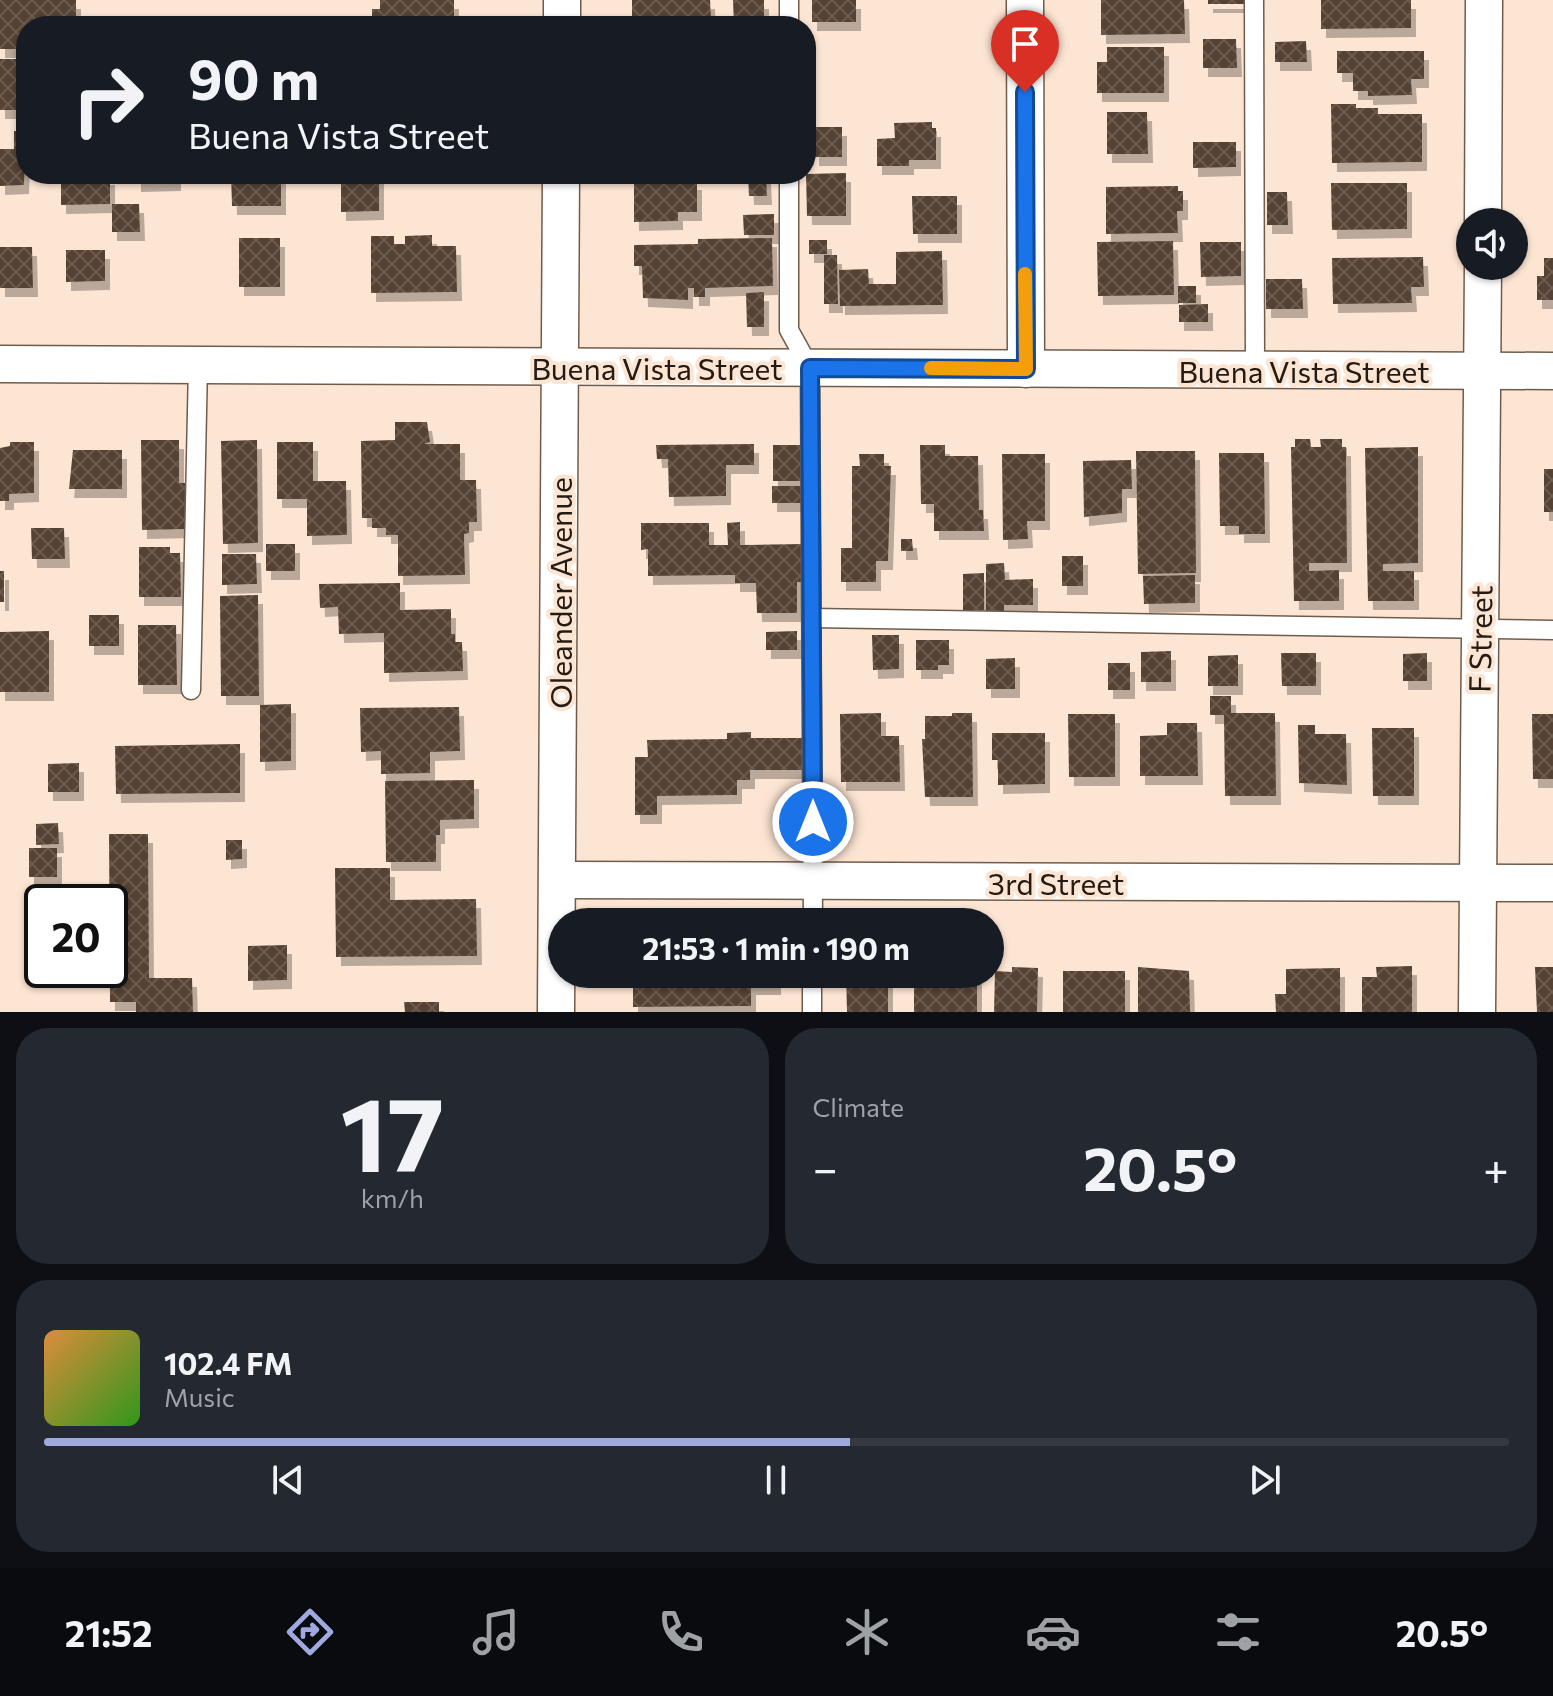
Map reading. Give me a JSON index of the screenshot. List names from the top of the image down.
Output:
{
  "streets": {
    "street": [
      "Buena Vista Street",
      "Oleander Avenue",
      "F Street",
      "3rd Street"
    ]
  },
  "crossings": [
    ["Buena Vista Street", "Oleander Avenue"],
    ["Buena Vista Street", "F Street"],
    ["Oleander Avenue", "3rd Street"],
    ["F Street", "3rd Street"]
  ],
  "page": {
    "turn": ["90 m", "Buena Vista Street"],
    "limit": "20",
    "trip": "21:53 · 1 min · 190 m",
    "tile": [
      ["17", "km/h"],
      "Climate"
    ],
    "heat": ["−", "20.5°", "+"],
    "song": ["102.4 FM", "Music"],
    "tabs": ["21:52", "20.5°"]
  }
}
